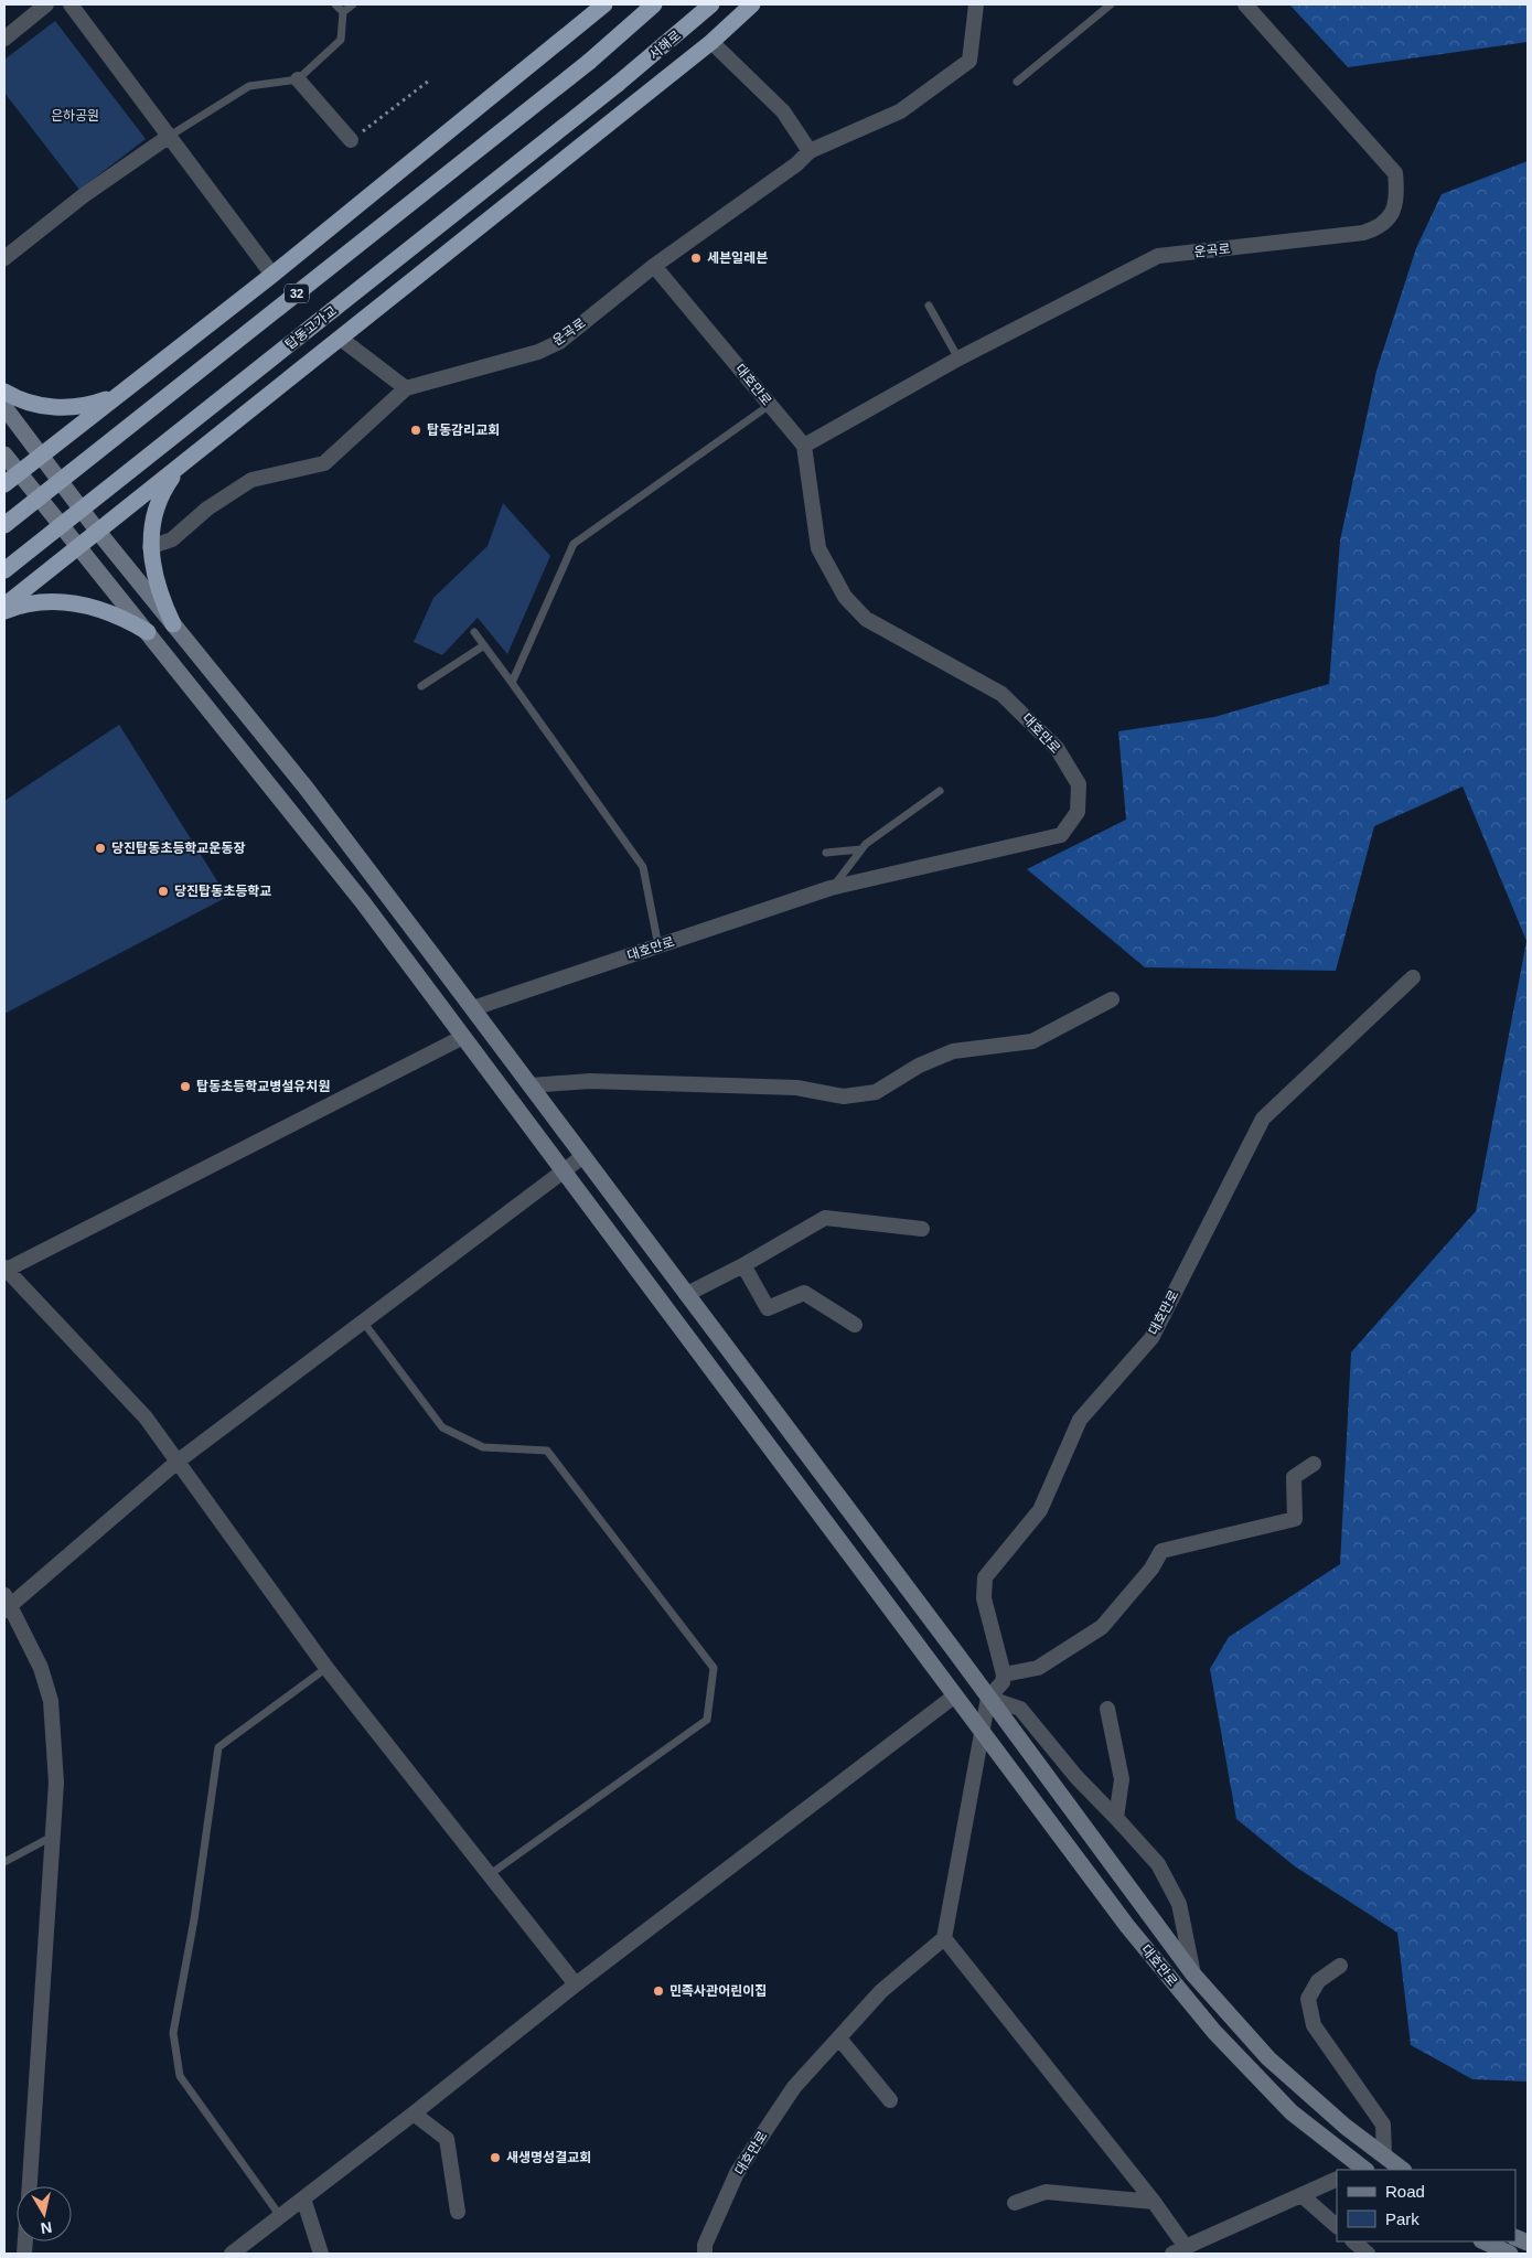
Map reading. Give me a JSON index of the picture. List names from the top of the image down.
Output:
{
  "streets": {
    "highway": ["서해로", "32", "탑동고가교"],
    "main road": ["대호만로"],
    "street": ["운곡로"]
  },
  "crossings": [
    ["서해로", "탑동고가교"],
    ["운곡로", "대호만로"]
  ],
  "parks": ["은하공원"],
  "places": [
    "세븐일레븐",
    "탑동감리교회",
    "당진탑동초등학교운동장",
    "당진탑동초등학교",
    "탑동초등학교병설유치원",
    "민족사관어린이집",
    "새생명성결교회"
  ],
  "legend": ["Road", "Park"],
  "north": "bottom"
}
